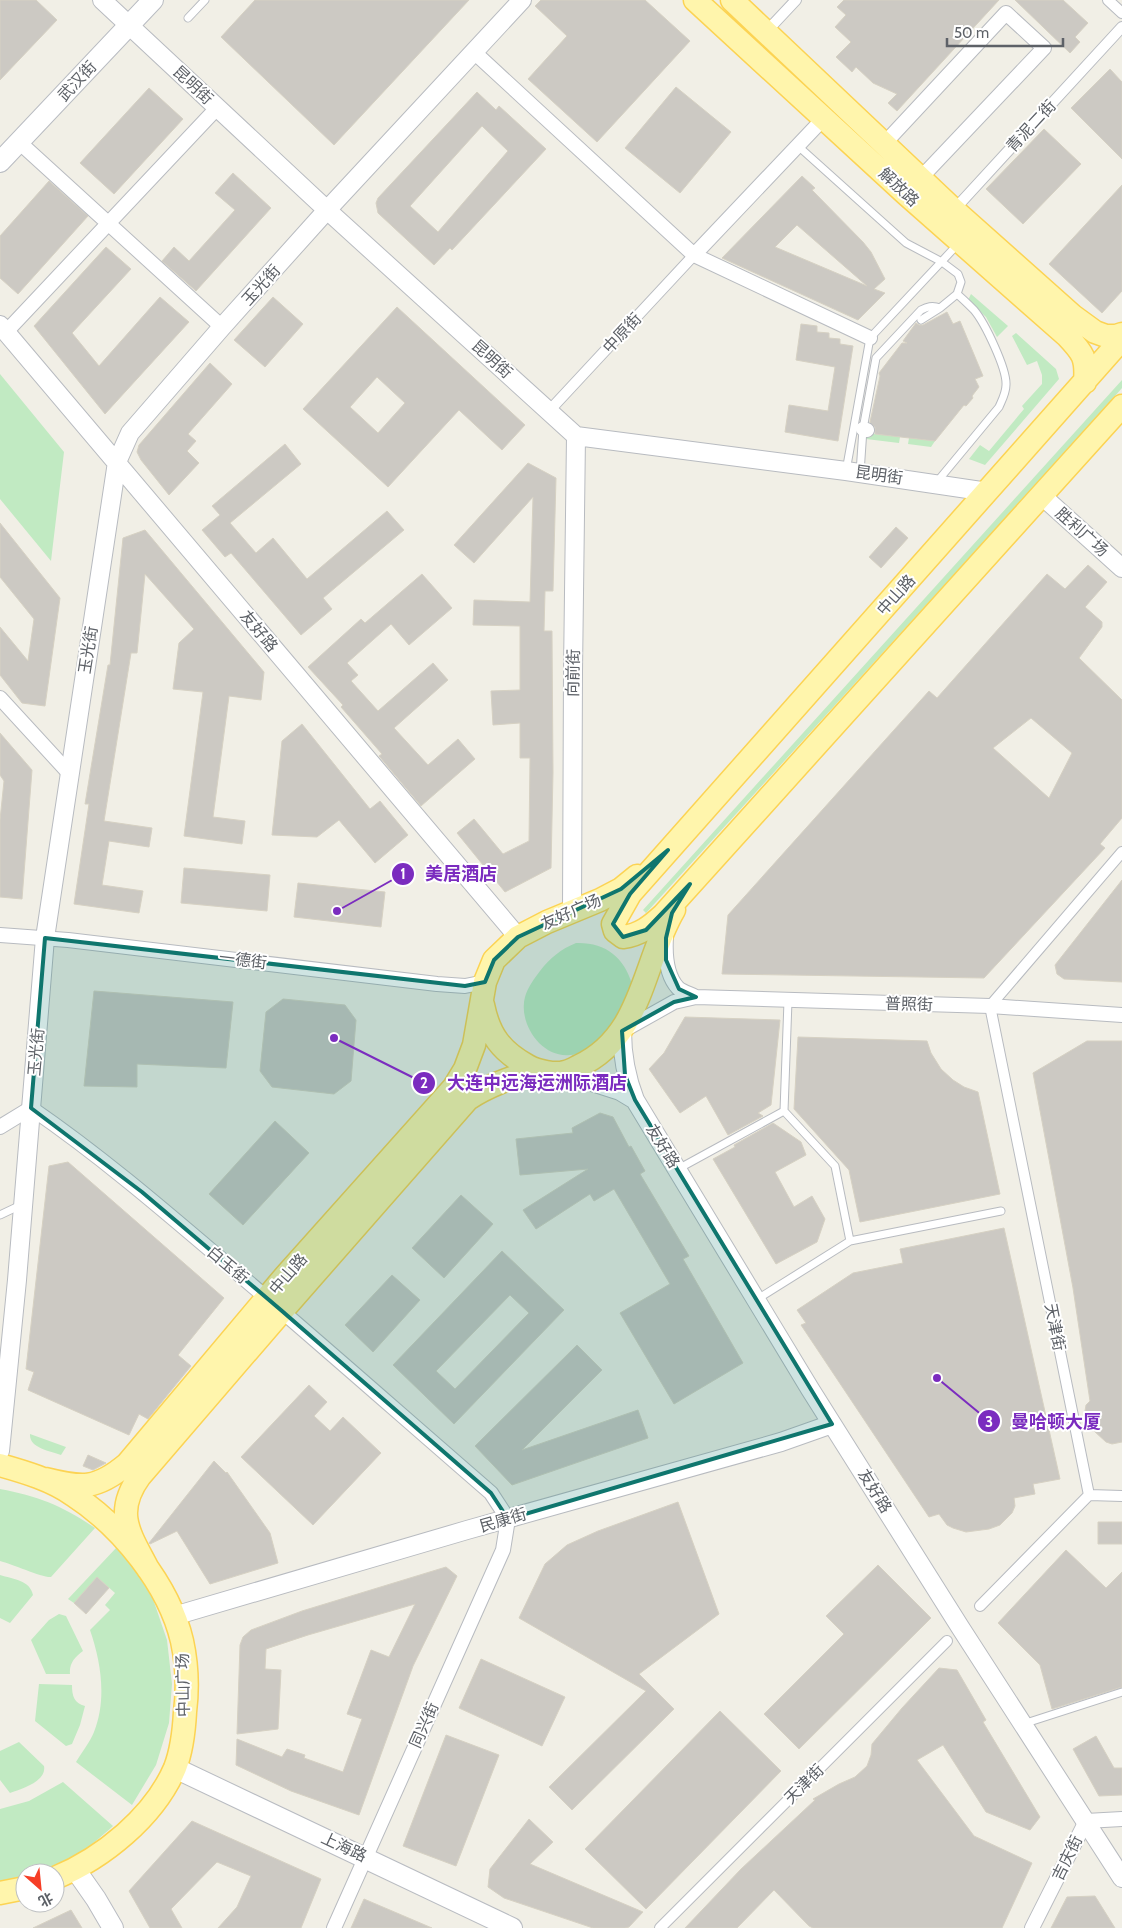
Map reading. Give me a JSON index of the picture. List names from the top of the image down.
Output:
{
  "streets": {
    "main road": [
      "武汉街",
      "解放路",
      "中山路",
      "友好广场",
      "中山广场",
      "上海路"
    ],
    "street": [
      "昆明街",
      "青泥二街",
      "玉光街",
      "中原街",
      "胜利广场",
      "友好路",
      "向前街",
      "一德街",
      "普照街",
      "白玉街",
      "天津街",
      "民康街",
      "同兴街",
      "吉庆街"
    ]
  },
  "crossings": [
    ["武汉街", "昆明街"],
    ["昆明街", "玉光街"],
    ["昆明街", "中原街"],
    ["昆明街", "中山路"],
    ["昆明街", "向前街"],
    ["青泥二街", "解放路"],
    ["解放路", "中山路"],
    ["玉光街", "友好路"],
    ["玉光街", "一德街"],
    ["玉光街", "白玉街"],
    ["中山路", "友好广场"],
    ["中山路", "白玉街"],
    ["友好路", "友好广场"],
    ["友好路", "民康街"],
    ["友好路", "吉庆街"],
    ["向前街", "友好广场"],
    ["友好广场", "一德街"],
    ["普照街", "天津街"],
    ["白玉街", "民康街"],
    ["白玉街", "同兴街"],
    ["民康街", "中山广场"],
    ["民康街", "同兴街"],
    ["中山广场", "上海路"],
    ["同兴街", "上海路"]
  ],
  "places": ["美居酒店", "大连中远海运洲际酒店", "曼哈顿大厦"],
  "scale_bar": "50 m",
  "north": "bottom right"
}
